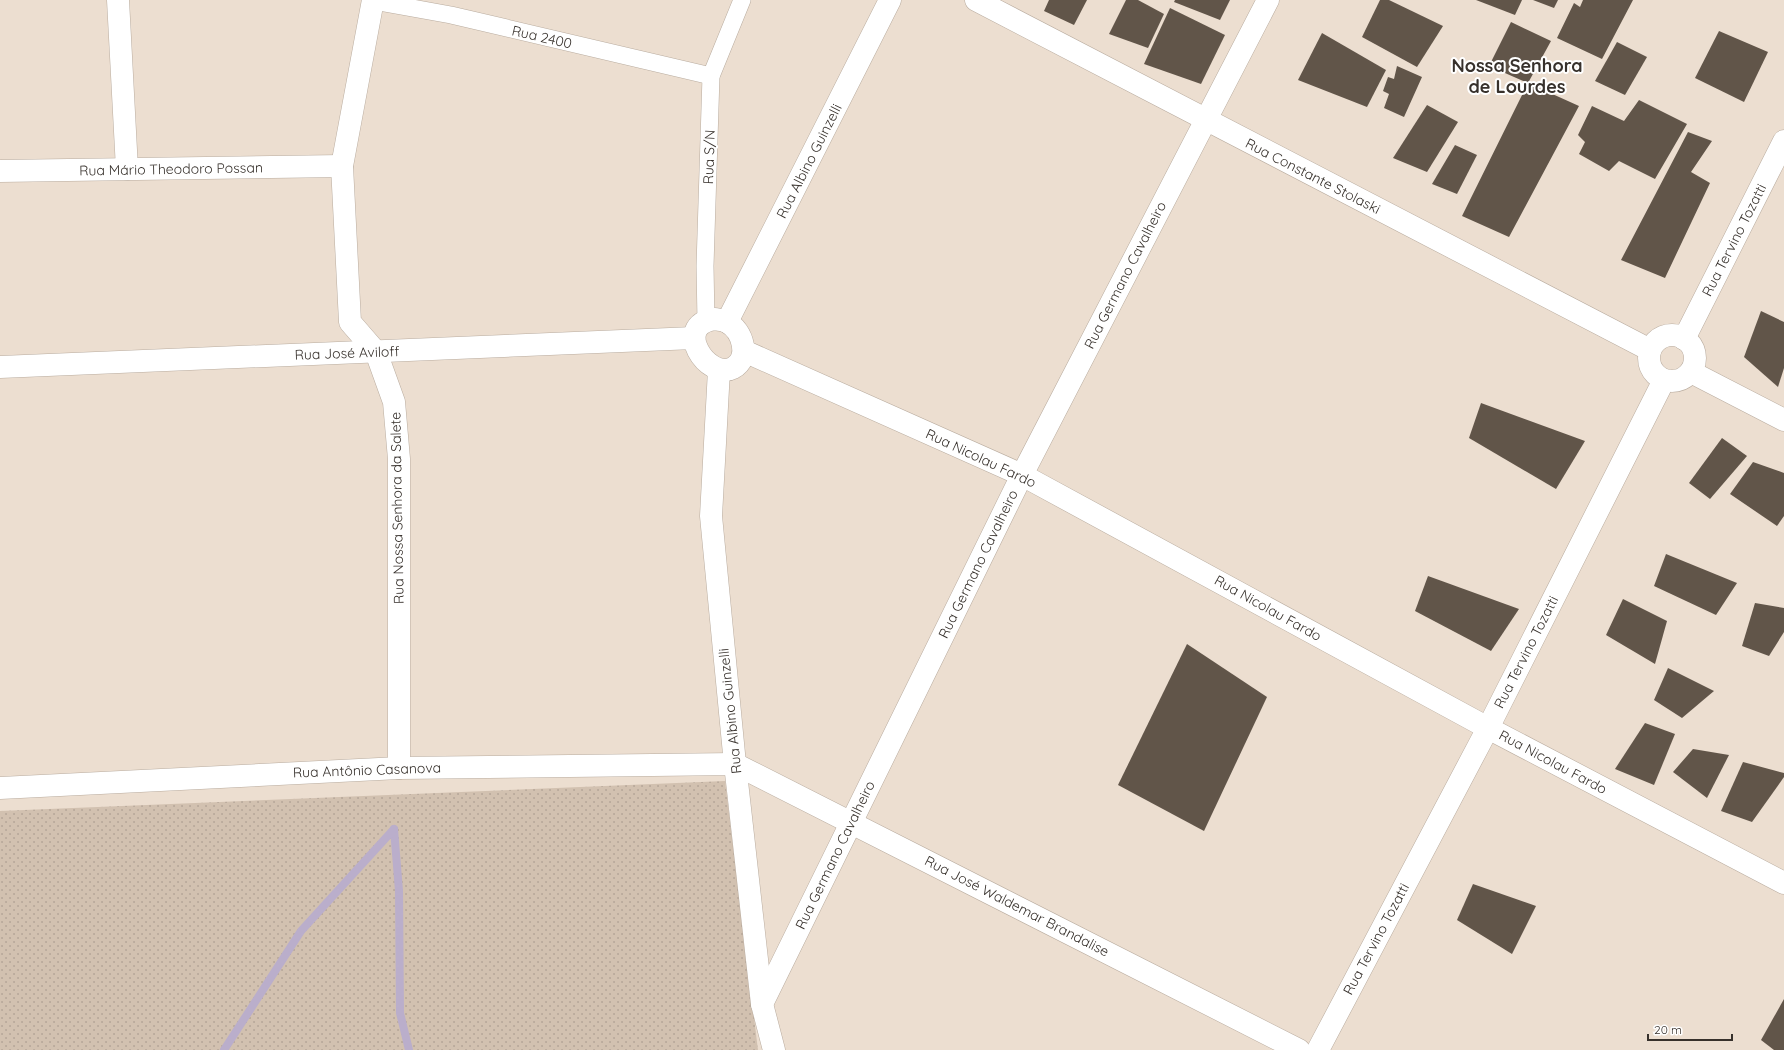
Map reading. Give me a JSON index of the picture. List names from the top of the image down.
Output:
{
  "streets": {
    "street": [
      "Rua Albino Guinzelli",
      "Rua Mário Theodoro Possan",
      "Rua Constante Stolaski",
      "Rua Tervino Tozatti",
      "Rua Germano Cavalheiro",
      "Rua José Aviloff",
      "Rua Nicolau Fardo",
      "Rua Nossa Senhora da Salete",
      "Rua Antônio Casanova",
      "Rua José Waldemar Brandalise"
    ],
    "lane": ["Rua 2400", "Rua S/N"]
  },
  "crossings": [
    ["Rua 2400", "Rua S/N"],
    ["Rua 2400", "Rua Nossa Senhora da Salete"],
    ["Rua S/N", "Rua Albino Guinzelli"],
    ["Rua S/N", "Rua José Aviloff"],
    ["Rua S/N", "Rua Nicolau Fardo"],
    ["Rua Albino Guinzelli", "Rua Germano Cavalheiro"],
    ["Rua Albino Guinzelli", "Rua José Aviloff"],
    ["Rua Albino Guinzelli", "Rua Nicolau Fardo"],
    ["Rua Albino Guinzelli", "Rua Antônio Casanova"],
    ["Rua Albino Guinzelli", "Rua José Waldemar Brandalise"],
    ["Rua Mário Theodoro Possan", "Rua Nossa Senhora da Salete"],
    ["Rua Constante Stolaski", "Rua Tervino Tozatti"],
    ["Rua Constante Stolaski", "Rua Germano Cavalheiro"],
    ["Rua Tervino Tozatti", "Rua Nicolau Fardo"],
    ["Rua Germano Cavalheiro", "Rua Nicolau Fardo"],
    ["Rua Germano Cavalheiro", "Rua José Waldemar Brandalise"],
    ["Rua José Aviloff", "Rua Nicolau Fardo"],
    ["Rua José Aviloff", "Rua Nossa Senhora da Salete"],
    ["Rua Nossa Senhora da Salete", "Rua Antônio Casanova"],
    ["Rua Antônio Casanova", "Rua José Waldemar Brandalise"]
  ],
  "districts": ["Nossa Senhora de Lourdes"],
  "scale_bar": "20 m"
}
